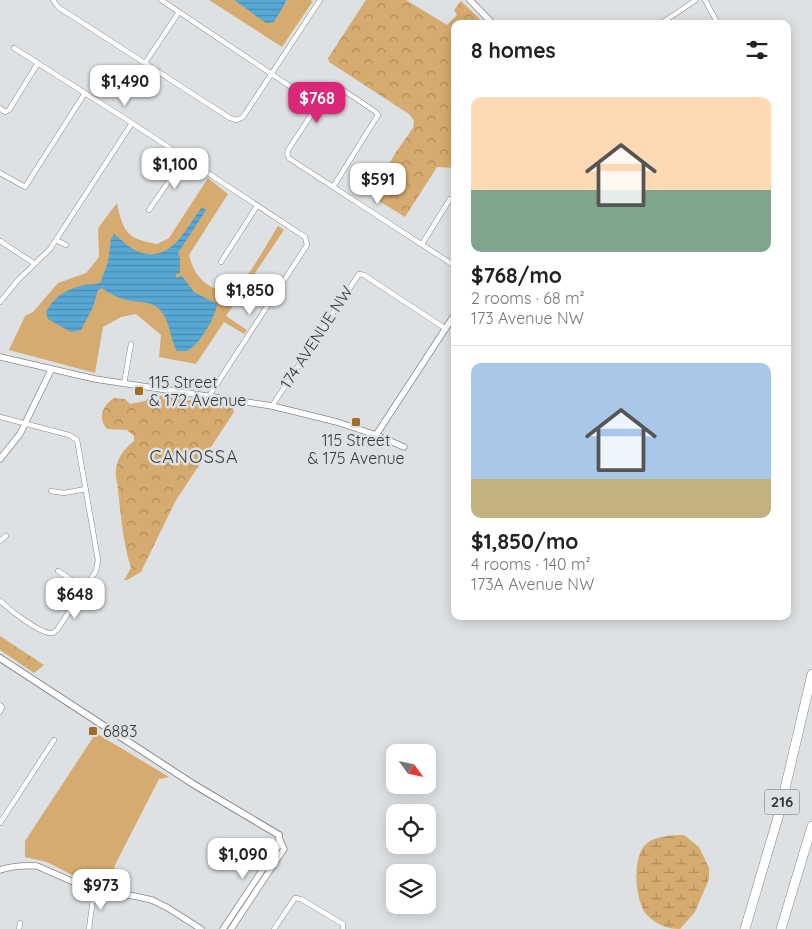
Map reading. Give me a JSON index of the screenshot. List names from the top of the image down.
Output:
{
  "streets": {
    "highway": ["216"],
    "street": ["174 AVENUE NW"]
  },
  "districts": ["CANOSSA"],
  "places": {
    "transit": ["115 Street & 172 Avenue", "115 Street & 175 Avenue", "6883"]
  },
  "north": "bottom right",
  "page": {
    "heading": "8 homes",
    "price": [
      "$1,490",
      "$768",
      "$1,100",
      "$591",
      "$1,850",
      "$648",
      "$1,090",
      "$973"
    ],
    "list": [
      {
        "name": "$768/mo",
        "note": "2 rooms · 68 m² · 173 Avenue NW"
      },
      {
        "name": "$1,850/mo",
        "note": "4 rooms · 140 m² · 173A Avenue NW"
      }
    ]
  }
}
